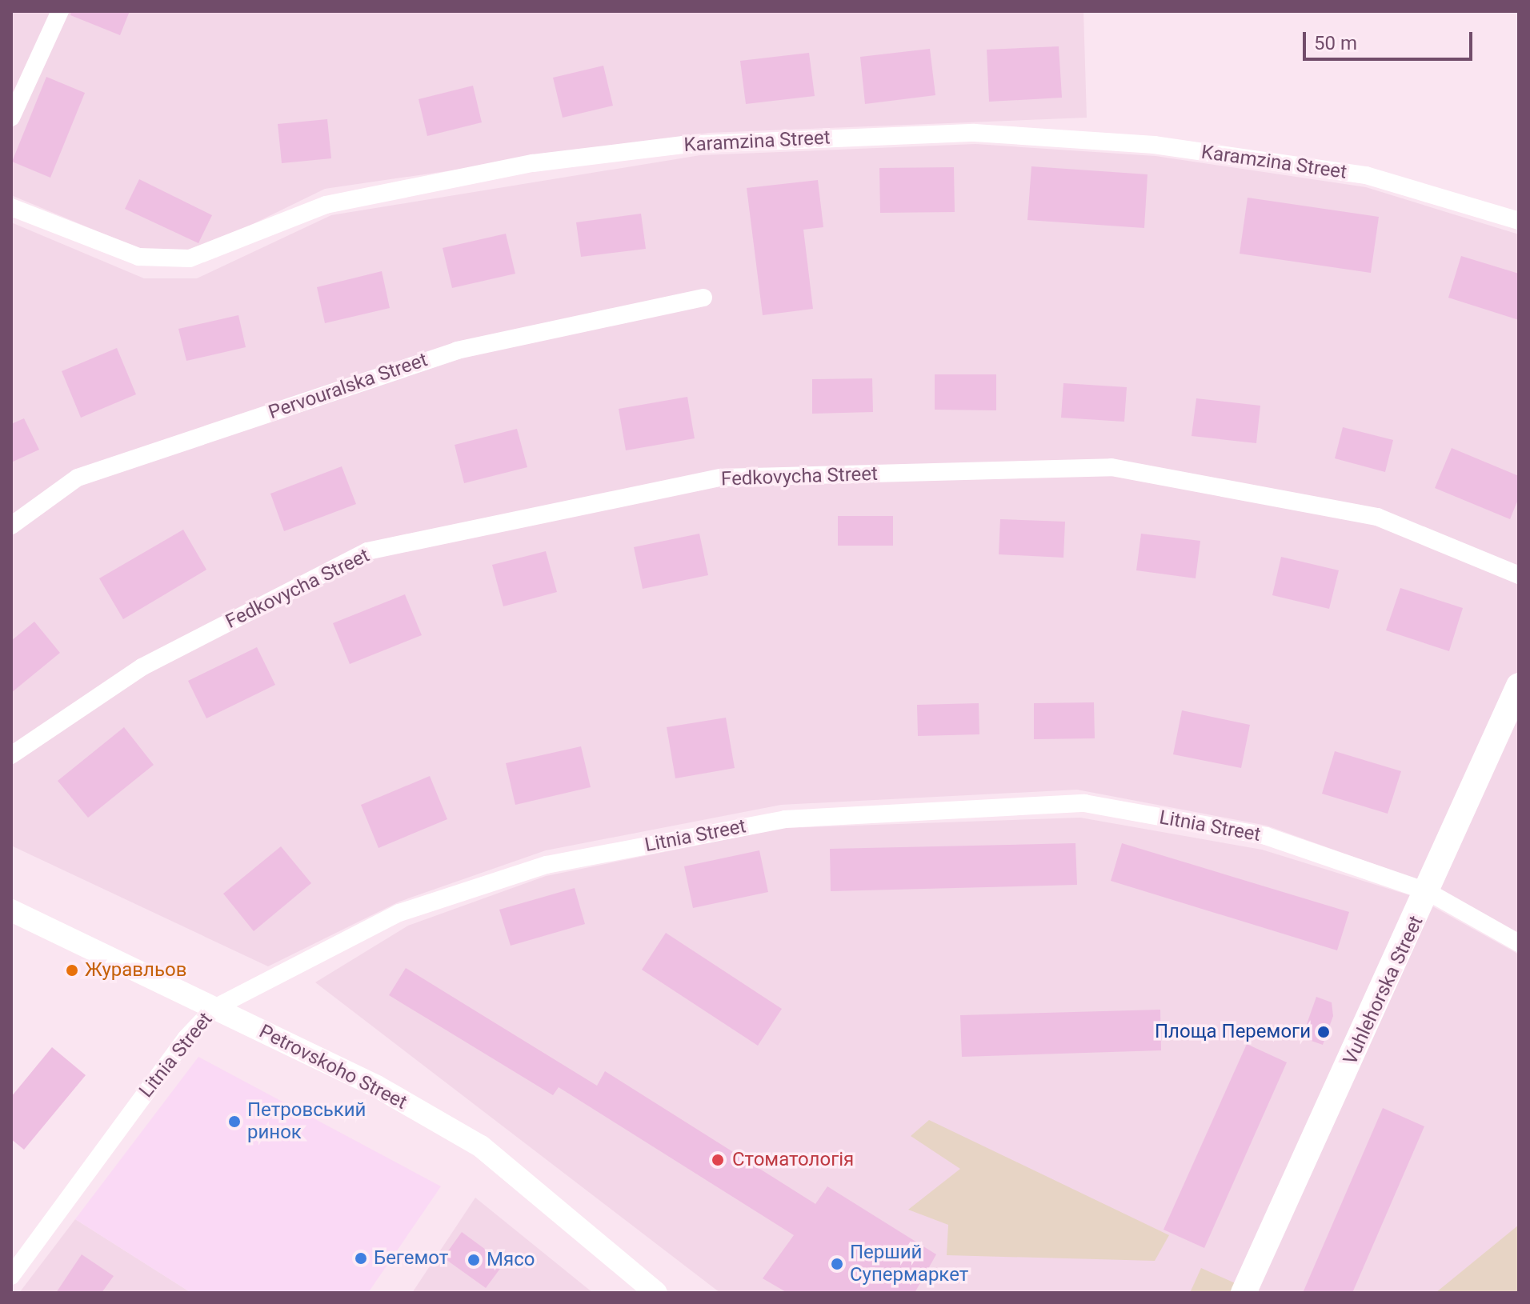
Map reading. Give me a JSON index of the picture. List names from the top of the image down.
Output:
{
  "streets": {
    "main road": ["Vuhlehorska Street"],
    "street": [
      "Karamzina Street",
      "Pervouralska Street",
      "Fedkovycha Street",
      "Litnia Street",
      "Petrovskoho Street"
    ]
  },
  "crossings": [
    ["Litnia Street", "Vuhlehorska Street"],
    ["Litnia Street", "Petrovskoho Street"]
  ],
  "places": [
    "Журавльов",
    "Площа Перемоги",
    "Петровський ринок",
    "Стоматологія",
    "Бегемот",
    "Мясо",
    "Перший Супермаркет"
  ],
  "scale_bar": "50 m"
}
